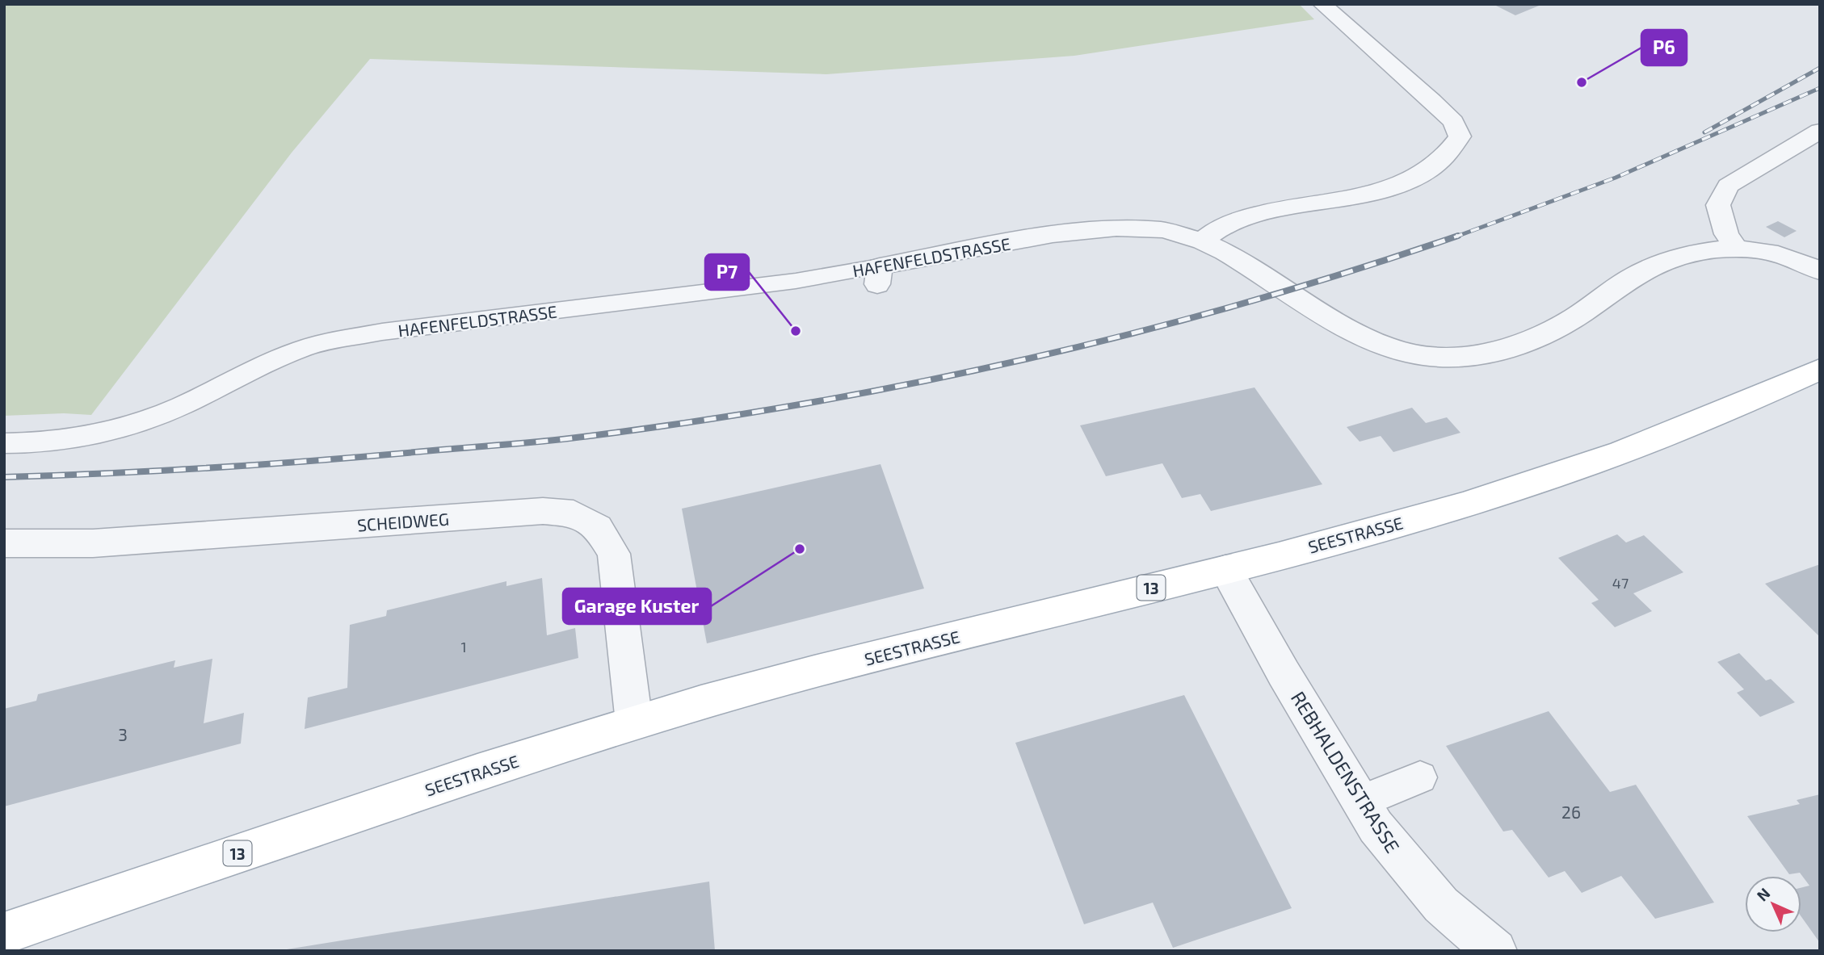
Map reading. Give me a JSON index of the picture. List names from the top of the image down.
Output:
{
  "streets": {
    "main road": ["SEESTRASSE", "13"],
    "street": ["HAFENFELDSTRASSE", "SCHEIDWEG", "REBHALDENSTRASSE"]
  },
  "crossings": [
    ["SCHEIDWEG", "SEESTRASSE"],
    ["SEESTRASSE", "REBHALDENSTRASSE"]
  ],
  "places": ["P6", "P7", "Garage Kuster"],
  "house_numbers": [
    "47",
    "1",
    "3",
    "26"
  ],
  "north": "top left"
}
